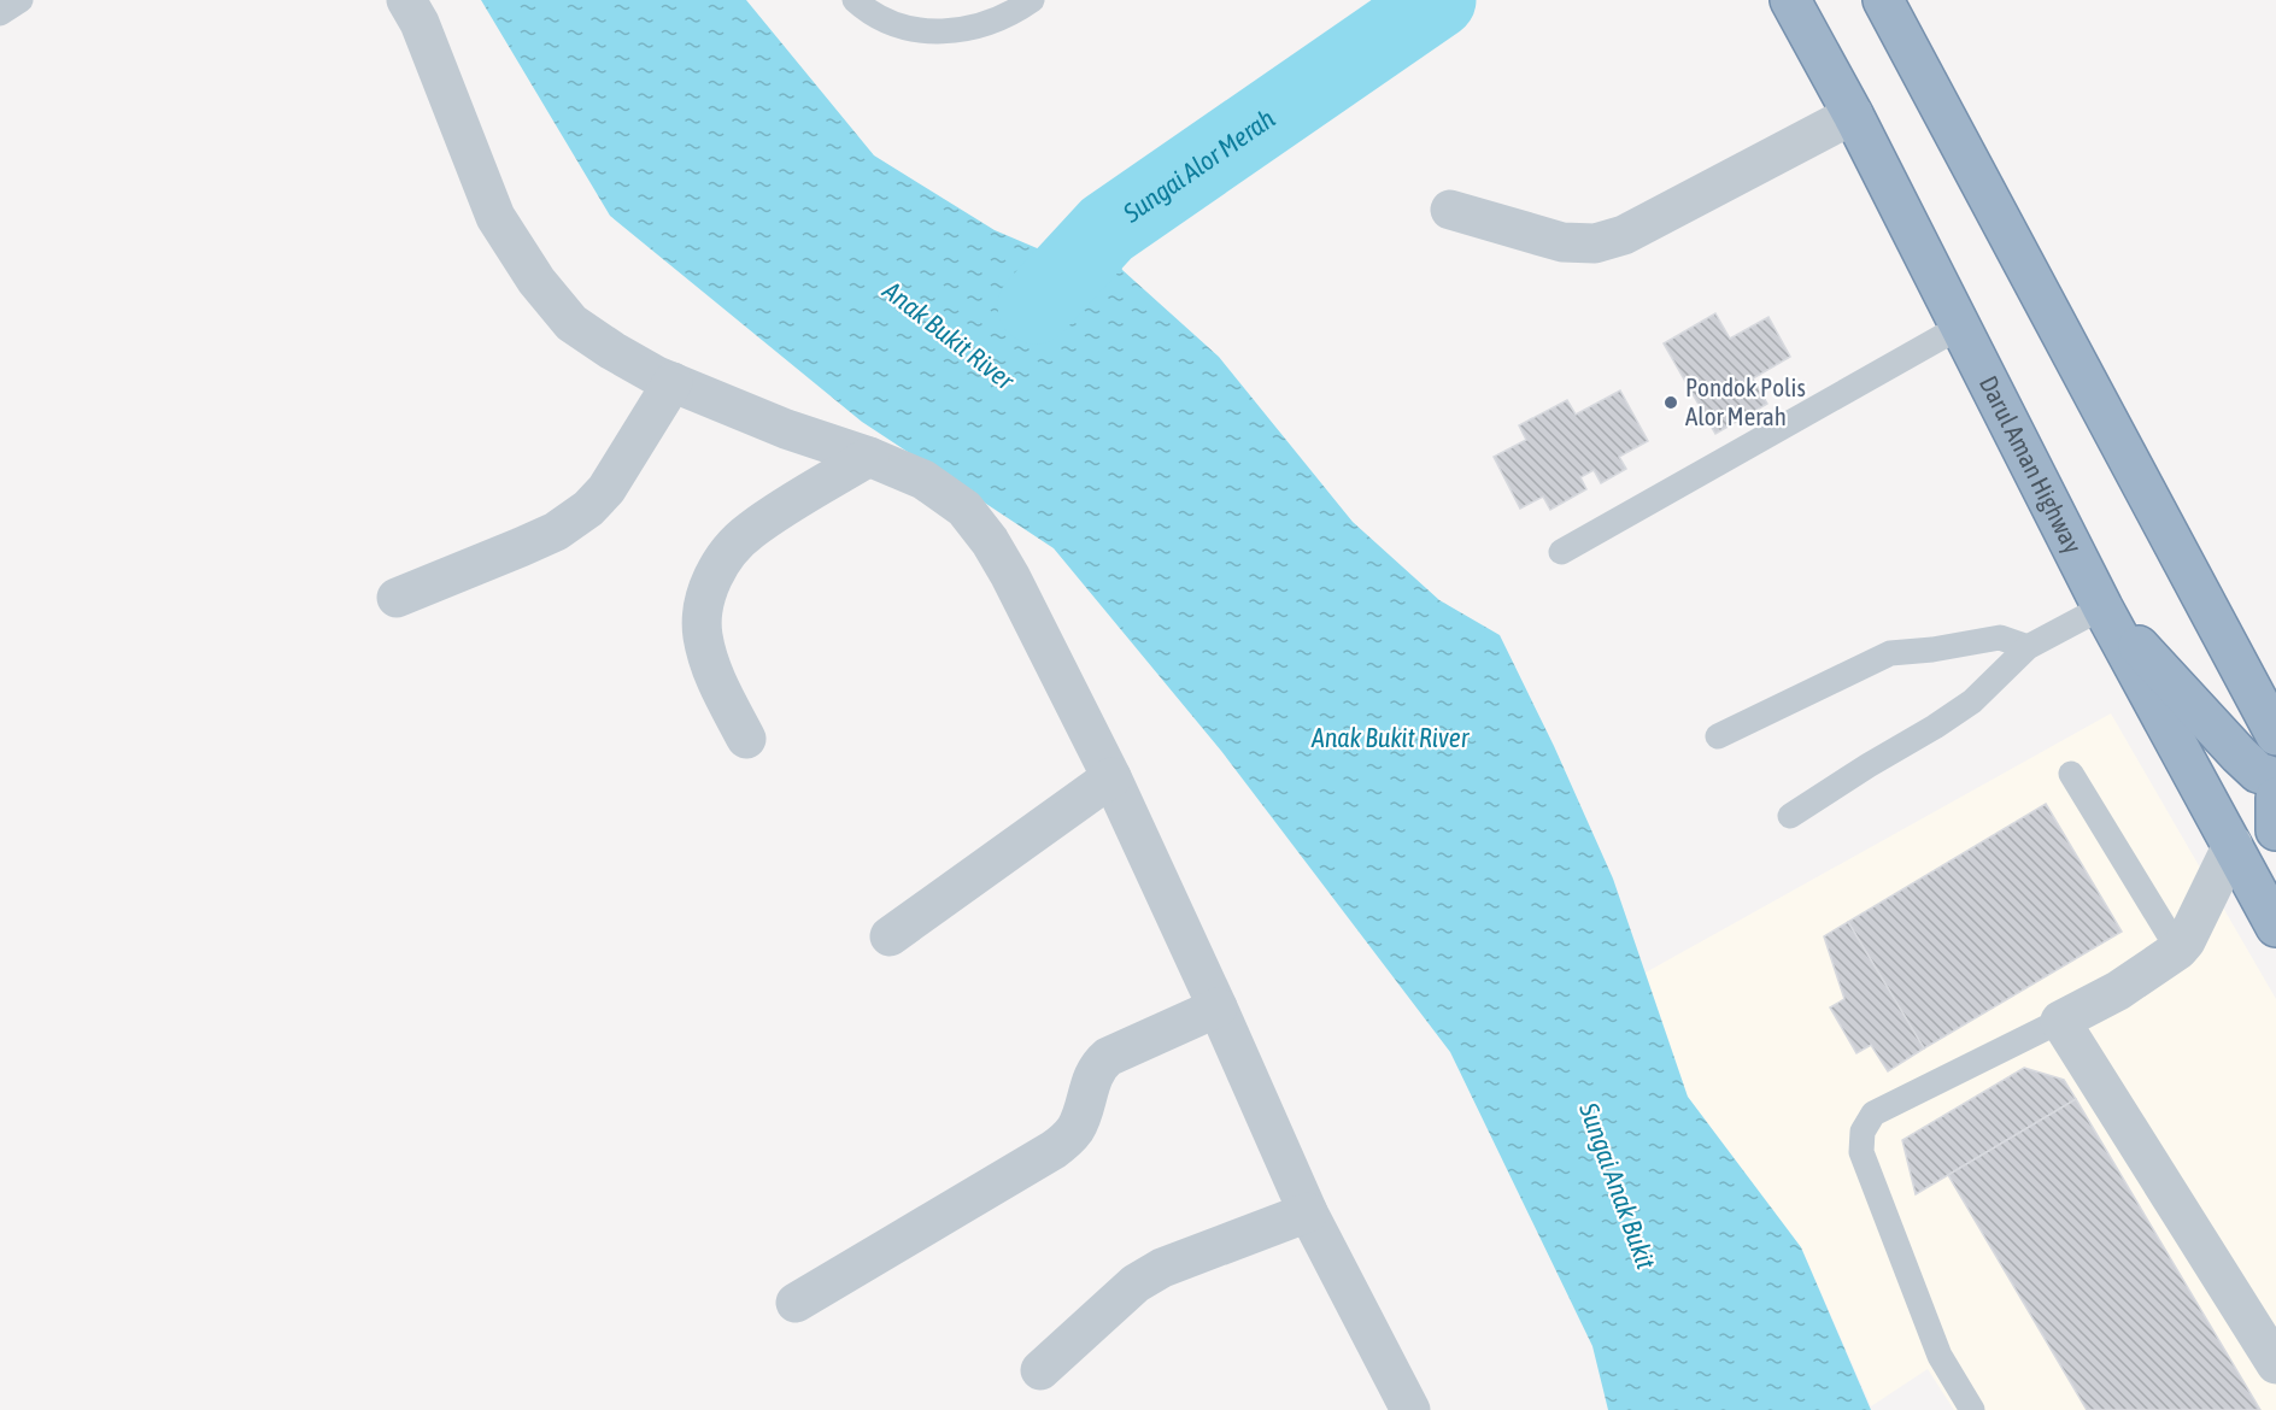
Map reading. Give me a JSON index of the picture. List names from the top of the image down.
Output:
{
  "streets": {
    "highway": ["Darul Aman Highway"]
  },
  "water": ["Sungai Alor Merah", "Anak Bukit River", "Sungai Anak Bukit"],
  "places": ["Pondok Polis Alor Merah"]
}
